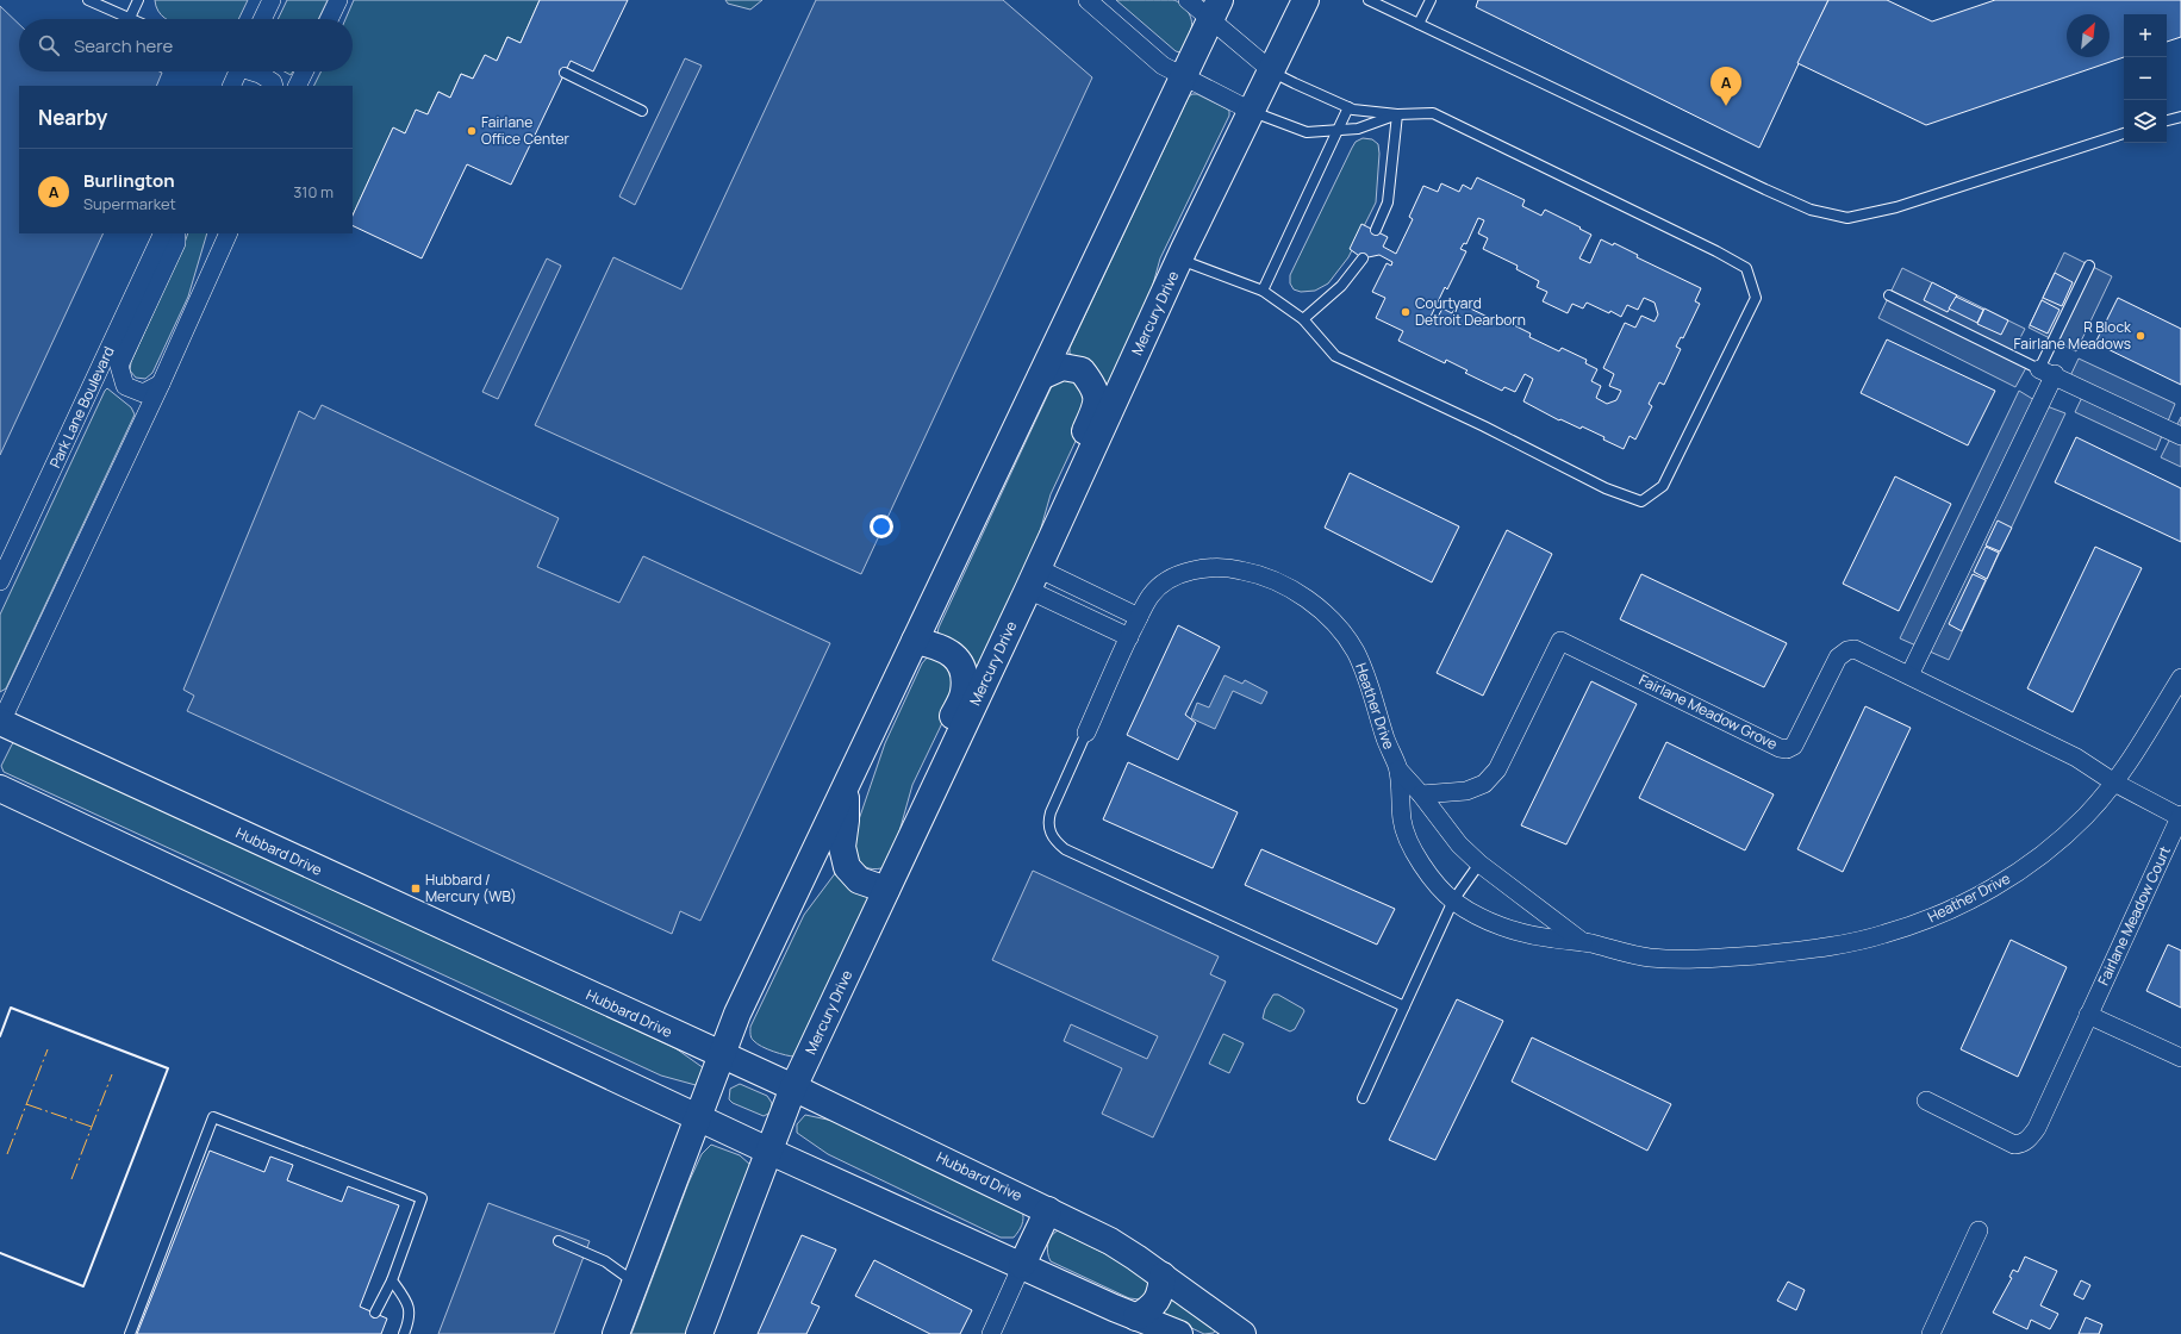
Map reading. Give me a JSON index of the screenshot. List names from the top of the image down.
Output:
{
  "streets": {
    "street": [
      "Mercury Drive",
      "Park Lane Boulevard",
      "Heather Drive",
      "Fairlane Meadow Grove",
      "Hubbard Drive",
      "Fairlane Meadow Court"
    ]
  },
  "crossings": [
    ["Mercury Drive", "Hubbard Drive"],
    ["Heather Drive", "Fairlane Meadow Grove"],
    ["Heather Drive", "Fairlane Meadow Court"],
    ["Fairlane Meadow Grove", "Fairlane Meadow Court"]
  ],
  "places": {
    "other": ["Fairlane Office Center", "Courtyard Detroit Dearborn", "R Block Fairlane Meadows"],
    "transit": ["Hubbard / Mercury (WB)"]
  },
  "north": "top right",
  "page": {
    "map_buttons": ["+", "−"],
    "search": "Search here",
    "pins": "A",
    "heading": "Nearby",
    "list": [
      {
        "mark": "A",
        "name": "Burlington",
        "note": "Supermarket",
        "value": "310 m"
      }
    ]
  }
}
